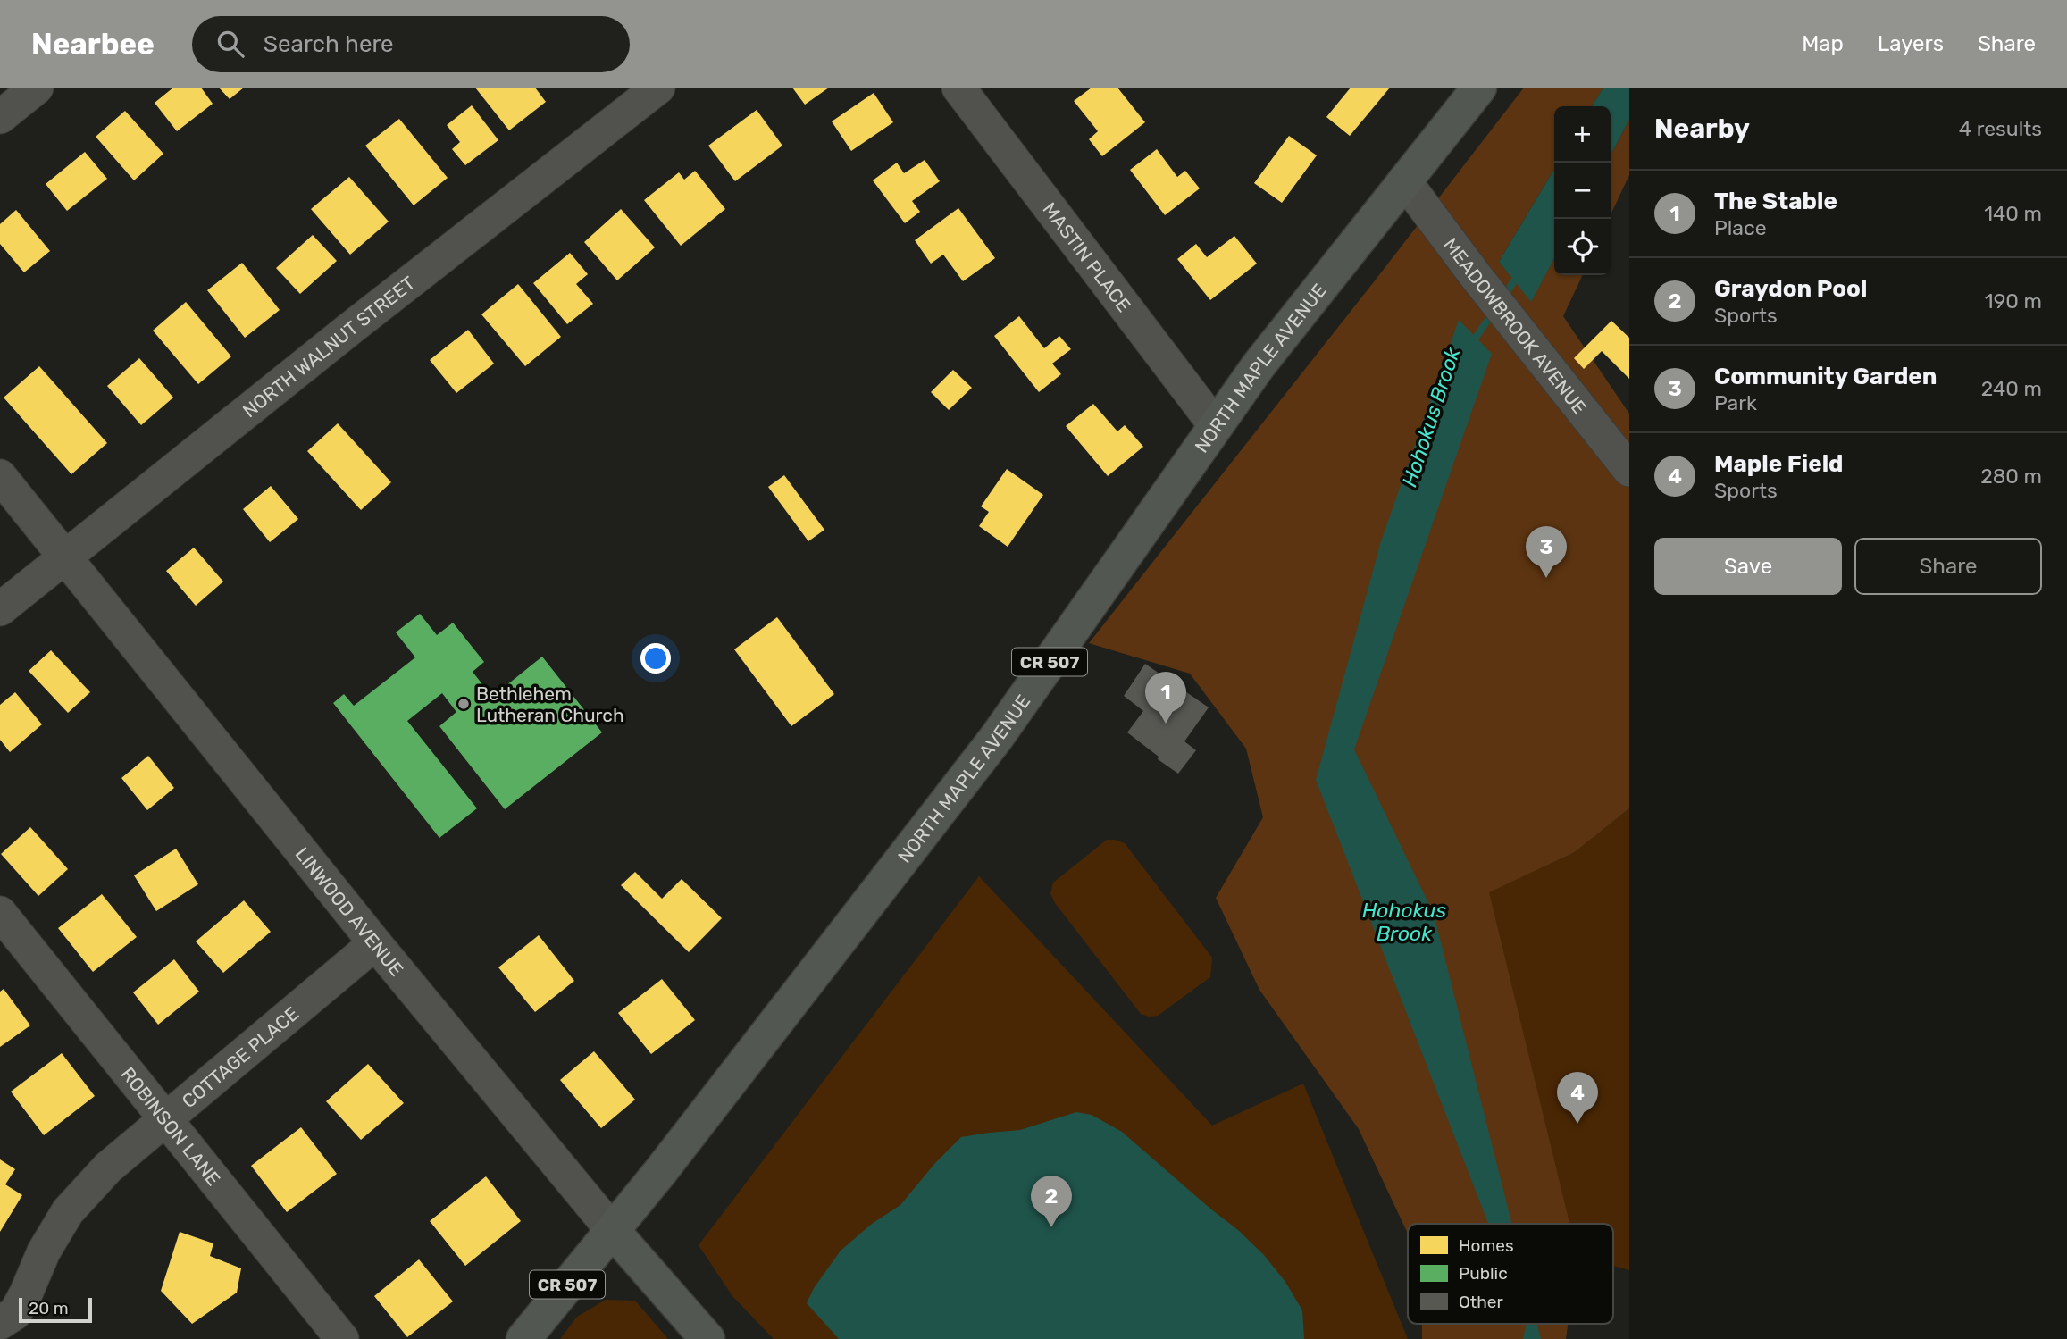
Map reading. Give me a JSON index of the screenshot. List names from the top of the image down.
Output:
{
  "streets": {
    "main road": ["NORTH MAPLE AVENUE", "CR 507", "LINWOOD AVENUE"],
    "street": [
      "MASTIN PLACE",
      "MEADOWBROOK AVENUE",
      "NORTH WALNUT STREET",
      "COTTAGE PLACE",
      "ROBINSON LANE"
    ]
  },
  "crossings": [
    ["MASTIN PLACE", "NORTH MAPLE AVENUE"],
    ["MEADOWBROOK AVENUE", "NORTH MAPLE AVENUE"],
    ["NORTH WALNUT STREET", "LINWOOD AVENUE"],
    ["NORTH MAPLE AVENUE", "LINWOOD AVENUE"],
    ["LINWOOD AVENUE", "COTTAGE PLACE"],
    ["COTTAGE PLACE", "ROBINSON LANE"]
  ],
  "water": ["Hohokus Brook"],
  "places": ["Bethlehem Lutheran Church"],
  "legend": ["Homes", "Public", "Other"],
  "scale_bar": "20 m",
  "page": {
    "header": "Nearbee",
    "search": "Search here",
    "nav": ["Map", "Layers", "Share"],
    "heading": ["Nearby", "4 results"],
    "map_buttons": ["+", "−"],
    "list": [
      {
        "mark": "1",
        "name": "The Stable",
        "note": "Place",
        "value": "140 m"
      },
      {
        "mark": "2",
        "name": "Graydon Pool",
        "note": "Sports",
        "value": "190 m"
      },
      {
        "mark": "3",
        "name": "Community Garden",
        "note": "Park",
        "value": "240 m"
      },
      {
        "mark": "4",
        "name": "Maple Field",
        "note": "Sports",
        "value": "280 m"
      }
    ],
    "buttons": ["Save", "Share"],
    "pins": [
      "3",
      "1",
      "4",
      "2"
    ],
    "scale": "20 m"
  }
}
